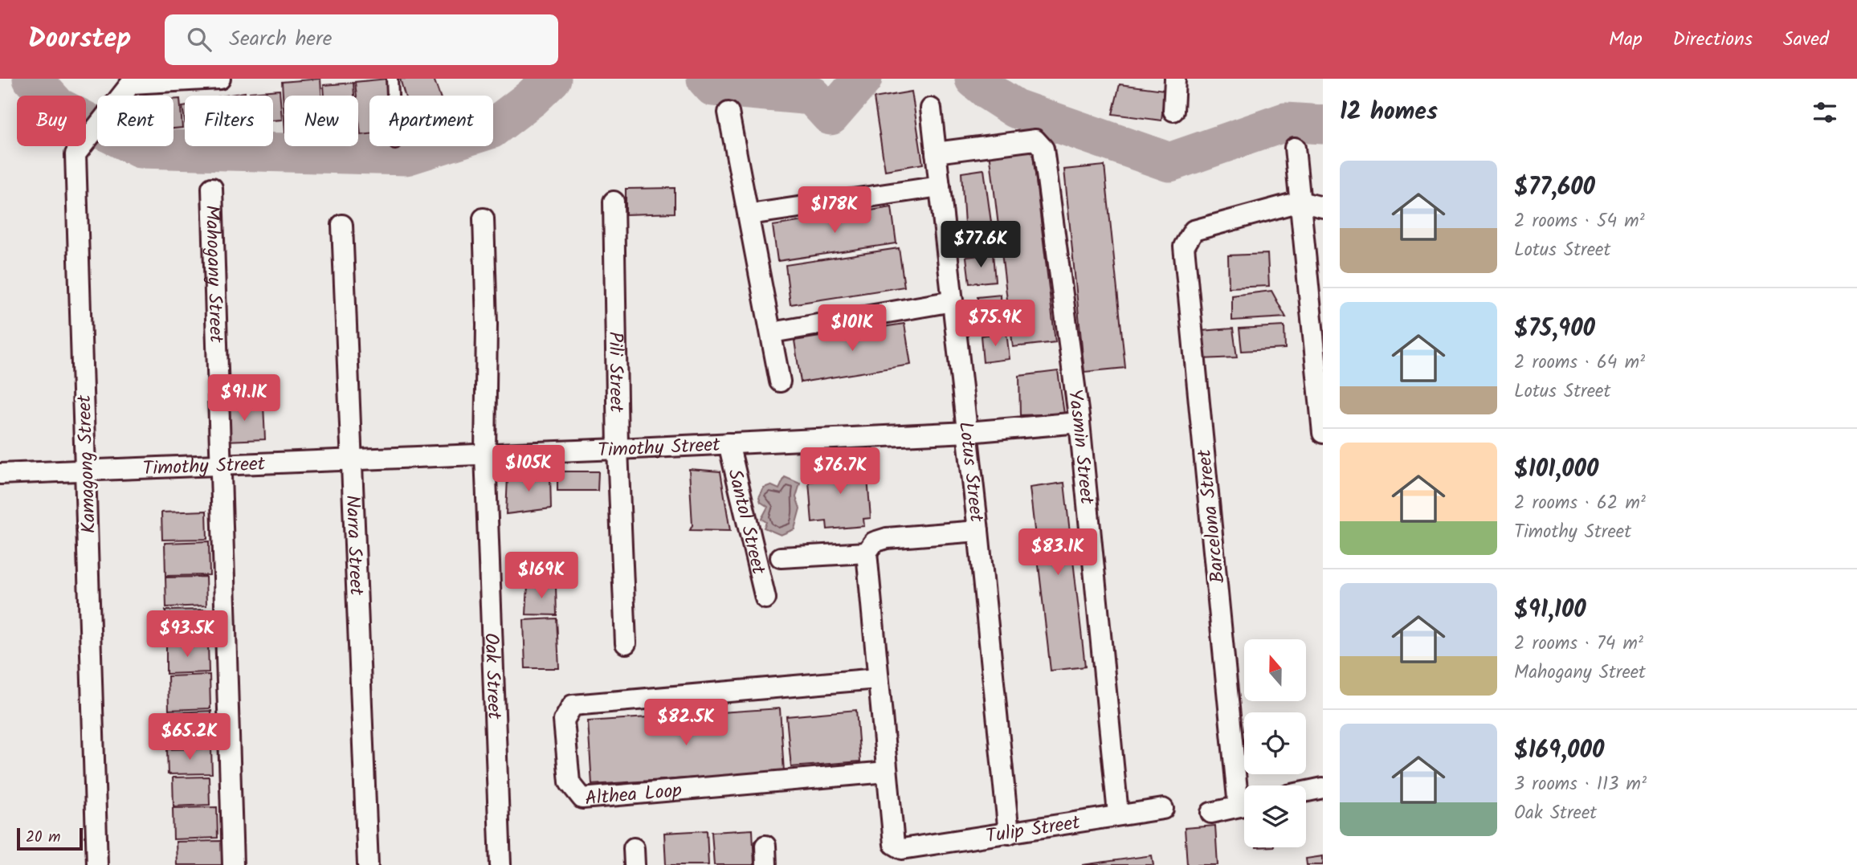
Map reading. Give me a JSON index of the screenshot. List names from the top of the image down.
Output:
{
  "streets": {
    "street": [
      "Mahogany Street",
      "Pili Street",
      "Timothy Street",
      "Yasmin Street",
      "Kamagong Street",
      "Lotus Street",
      "Barcelona Street",
      "Santol Street",
      "Narra Street",
      "Oak Street",
      "Althea Loop",
      "Tulip Street"
    ]
  },
  "crossings": [
    ["Mahogany Street", "Timothy Street"],
    ["Pili Street", "Timothy Street"],
    ["Timothy Street", "Yasmin Street"],
    ["Timothy Street", "Kamagong Street"],
    ["Timothy Street", "Lotus Street"],
    ["Timothy Street", "Santol Street"],
    ["Timothy Street", "Narra Street"],
    ["Timothy Street", "Oak Street"],
    ["Yasmin Street", "Lotus Street"],
    ["Yasmin Street", "Tulip Street"],
    ["Lotus Street", "Tulip Street"],
    ["Althea Loop", "Tulip Street"]
  ],
  "scale_bar": "20 m",
  "north": "top",
  "page": {
    "header": "Doorstep",
    "search": "Search here",
    "nav": ["Map", "Directions", "Saved"],
    "heading": "12 homes",
    "chip": [
      "Buy",
      "Rent",
      "Filters",
      "New",
      "Apartment"
    ],
    "list": [
      {
        "name": "$77,600",
        "note": "2 rooms · 54 m² · Lotus Street"
      },
      {
        "name": "$75,900",
        "note": "2 rooms · 64 m² · Lotus Street"
      },
      {
        "name": "$101,000",
        "note": "2 rooms · 62 m² · Timothy Street"
      },
      {
        "name": "$91,100",
        "note": "2 rooms · 74 m² · Mahogany Street"
      },
      {
        "name": "$169,000",
        "note": "3 rooms · 113 m² · Oak Street"
      }
    ],
    "price": [
      "$178K",
      "$77.6K",
      "$75.9K",
      "$101K",
      "$91.1K",
      "$105K",
      "$76.7K",
      "$83.1K",
      "$169K",
      "$93.5K",
      "$82.5K",
      "$65.2K"
    ],
    "scale": "20 m"
  }
}
